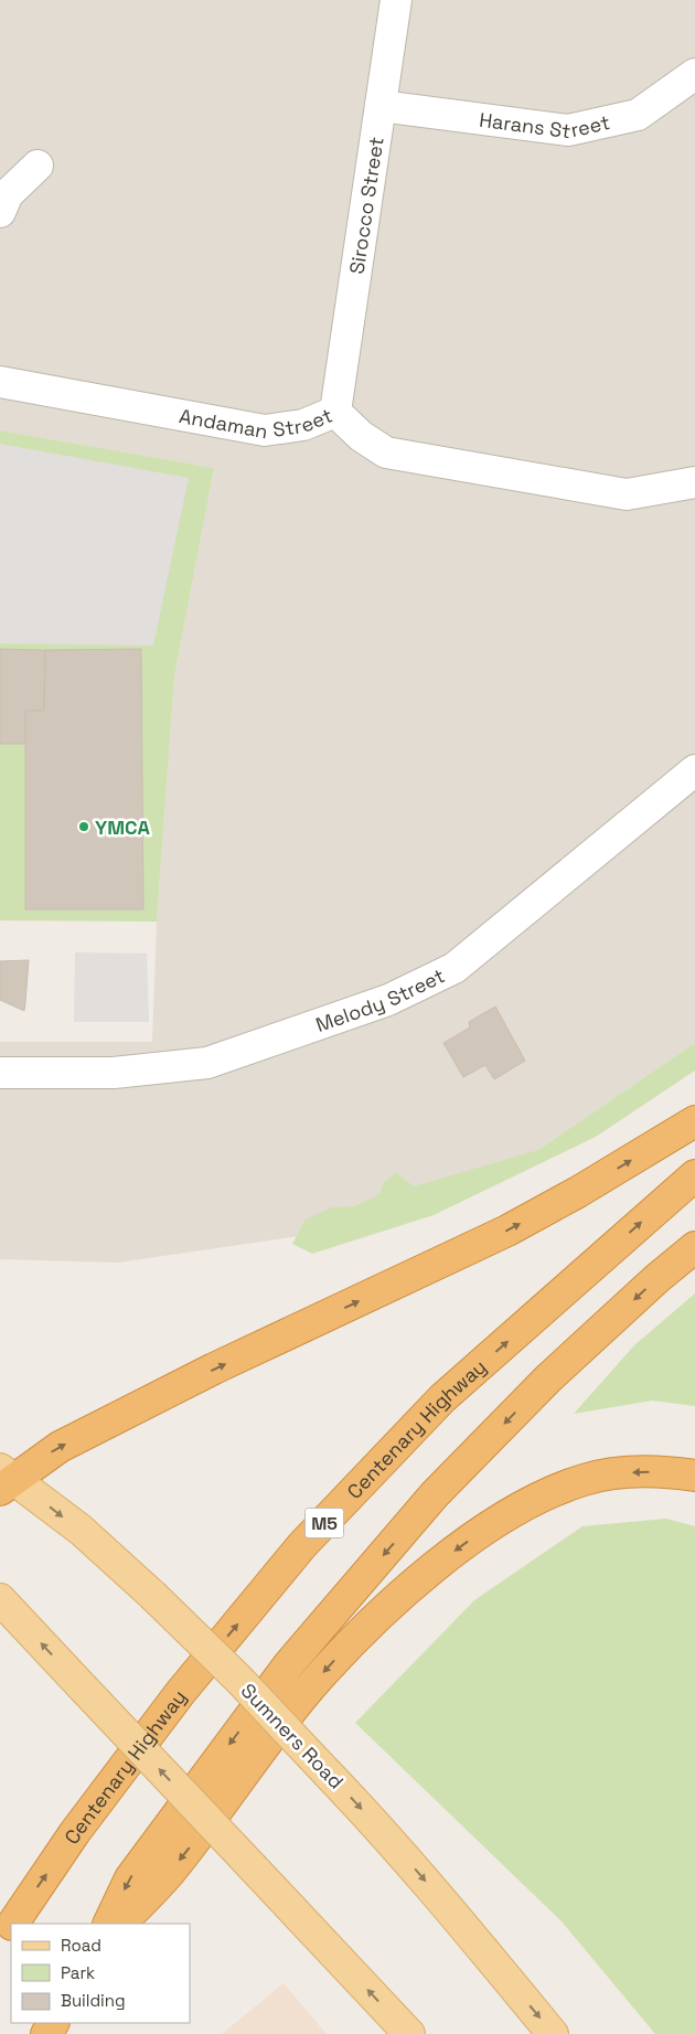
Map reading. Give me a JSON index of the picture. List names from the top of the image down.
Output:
{
  "streets": {
    "highway": ["Centenary Highway", "M5"],
    "main road": ["Sumners Road"],
    "street": [
      "Harans Street",
      "Sirocco Street",
      "Andaman Street",
      "Melody Street"
    ]
  },
  "crossings": [
    ["Harans Street", "Sirocco Street"],
    ["Sirocco Street", "Andaman Street"]
  ],
  "places": ["YMCA"],
  "legend": ["Road", "Park", "Building"]
}
